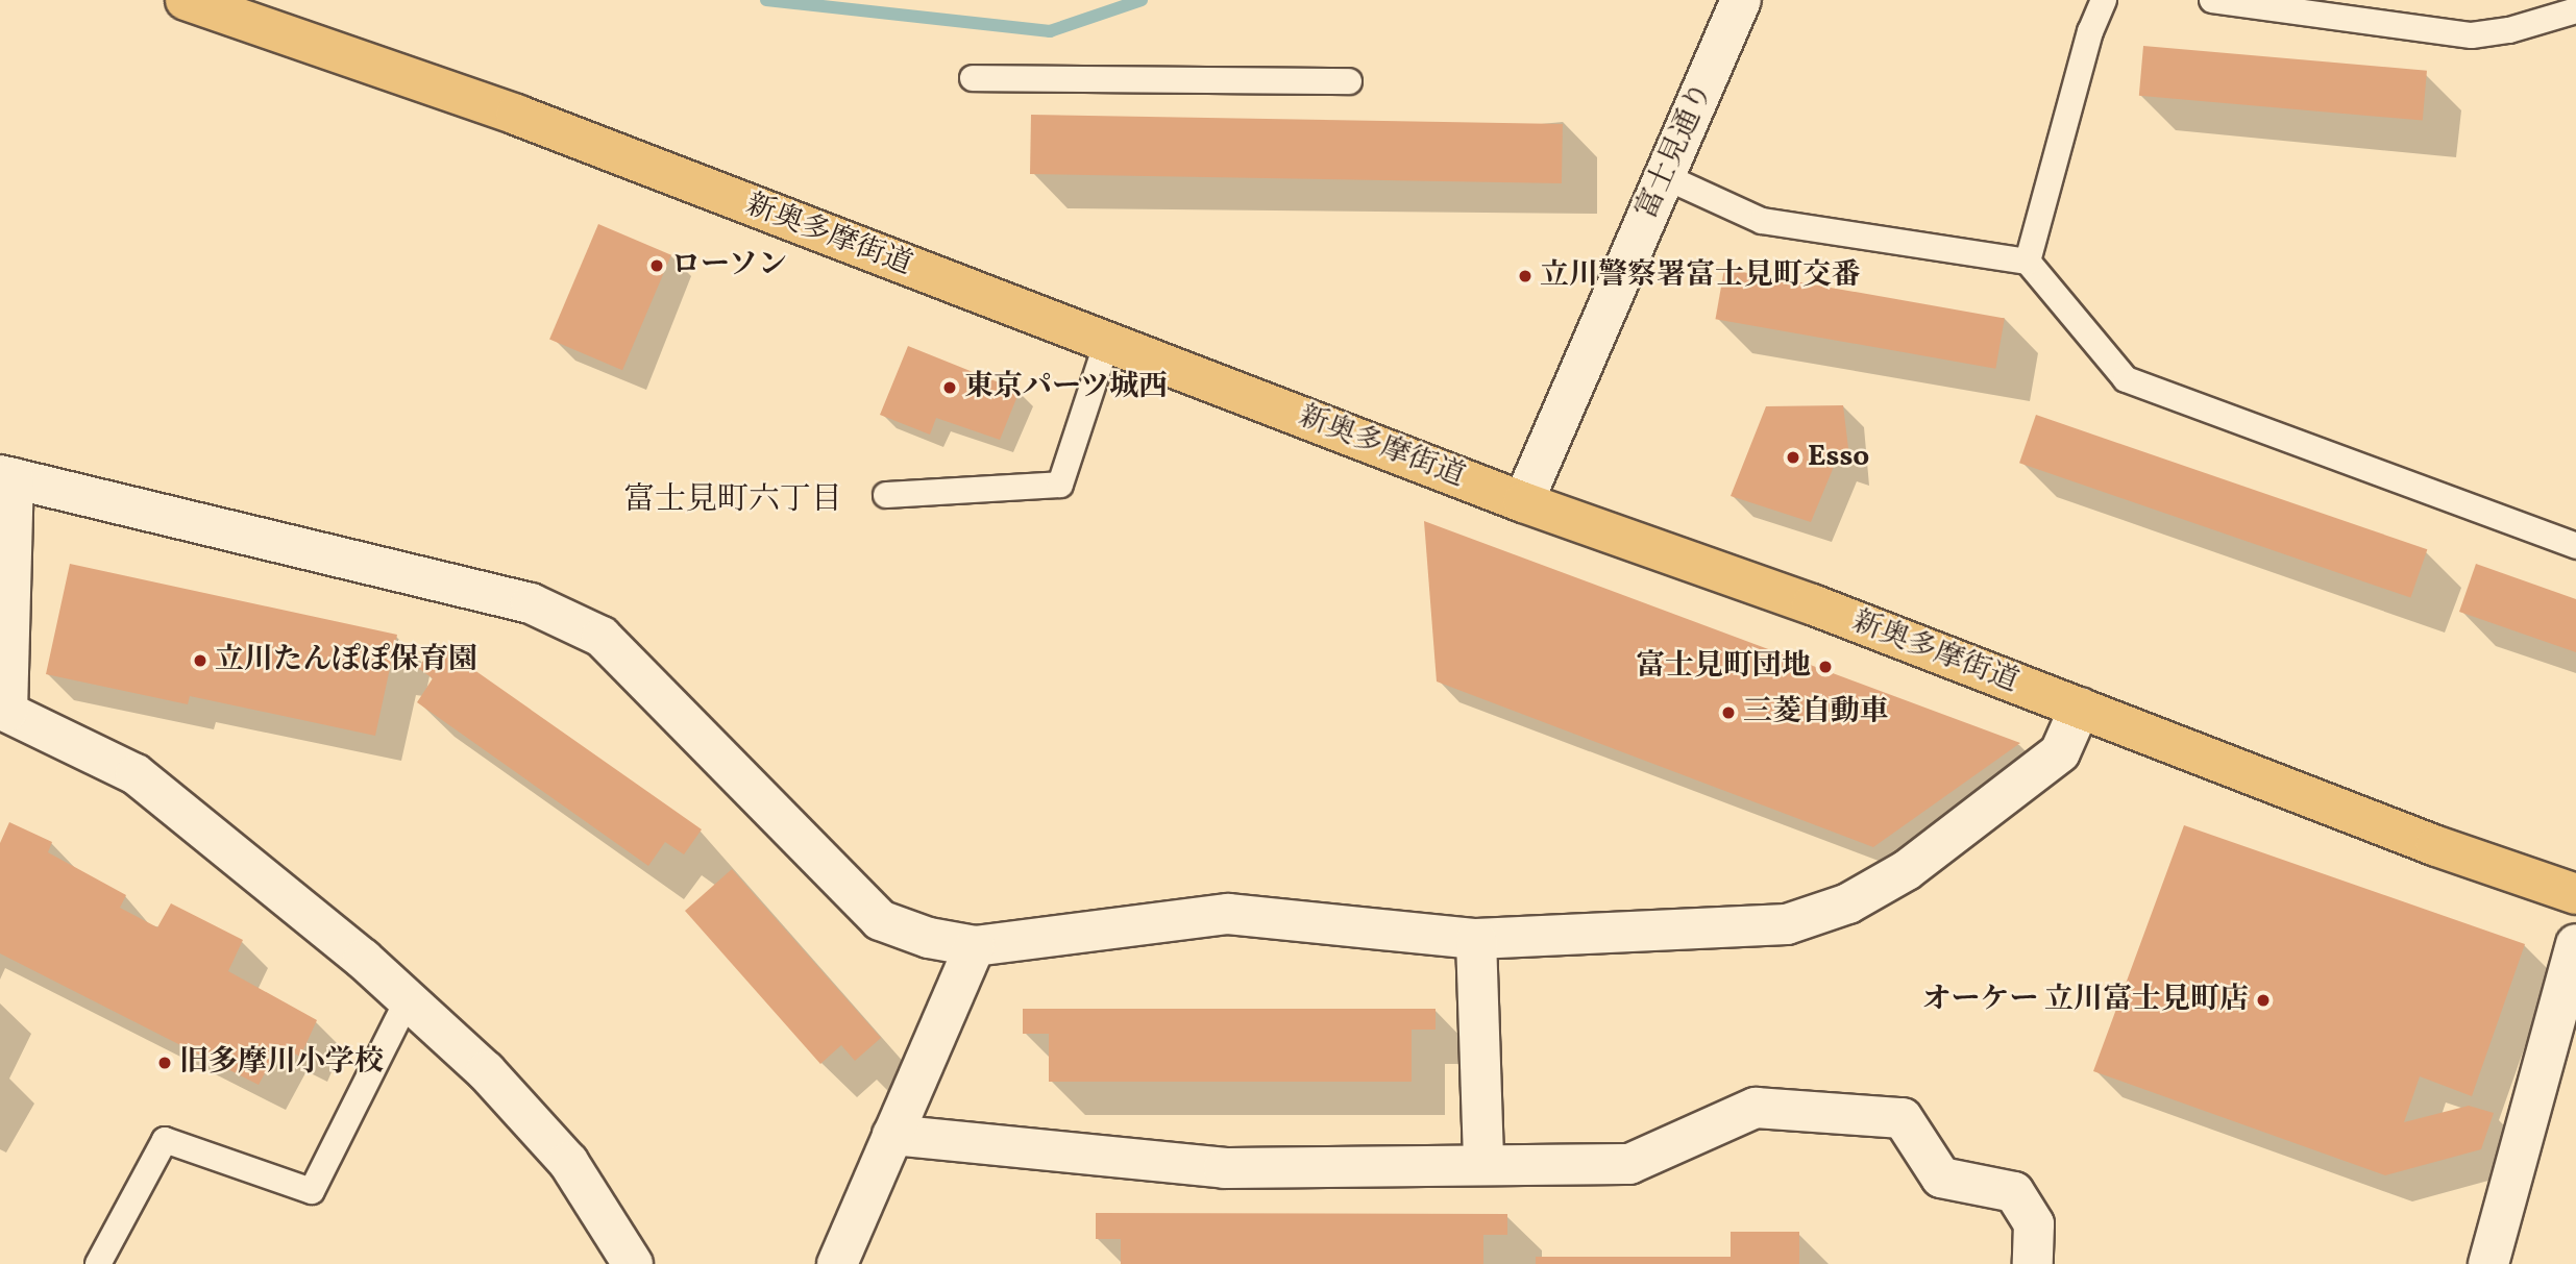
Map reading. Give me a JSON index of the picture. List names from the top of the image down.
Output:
{
  "streets": {
    "main road": ["新奥多摩街道"],
    "street": ["富士見通り"]
  },
  "crossings": [
    ["富士見通り", "新奥多摩街道"]
  ],
  "districts": ["富士見町六丁目"],
  "places": [
    "ローソン",
    "立川警察署富士見町交番",
    "東京パーツ城西",
    "Esso",
    "立川たんぽぽ保育園",
    "富士見町団地",
    "三菱自動車",
    "オーケー 立川富士見町店",
    "旧多摩川小学校"
  ]
}
